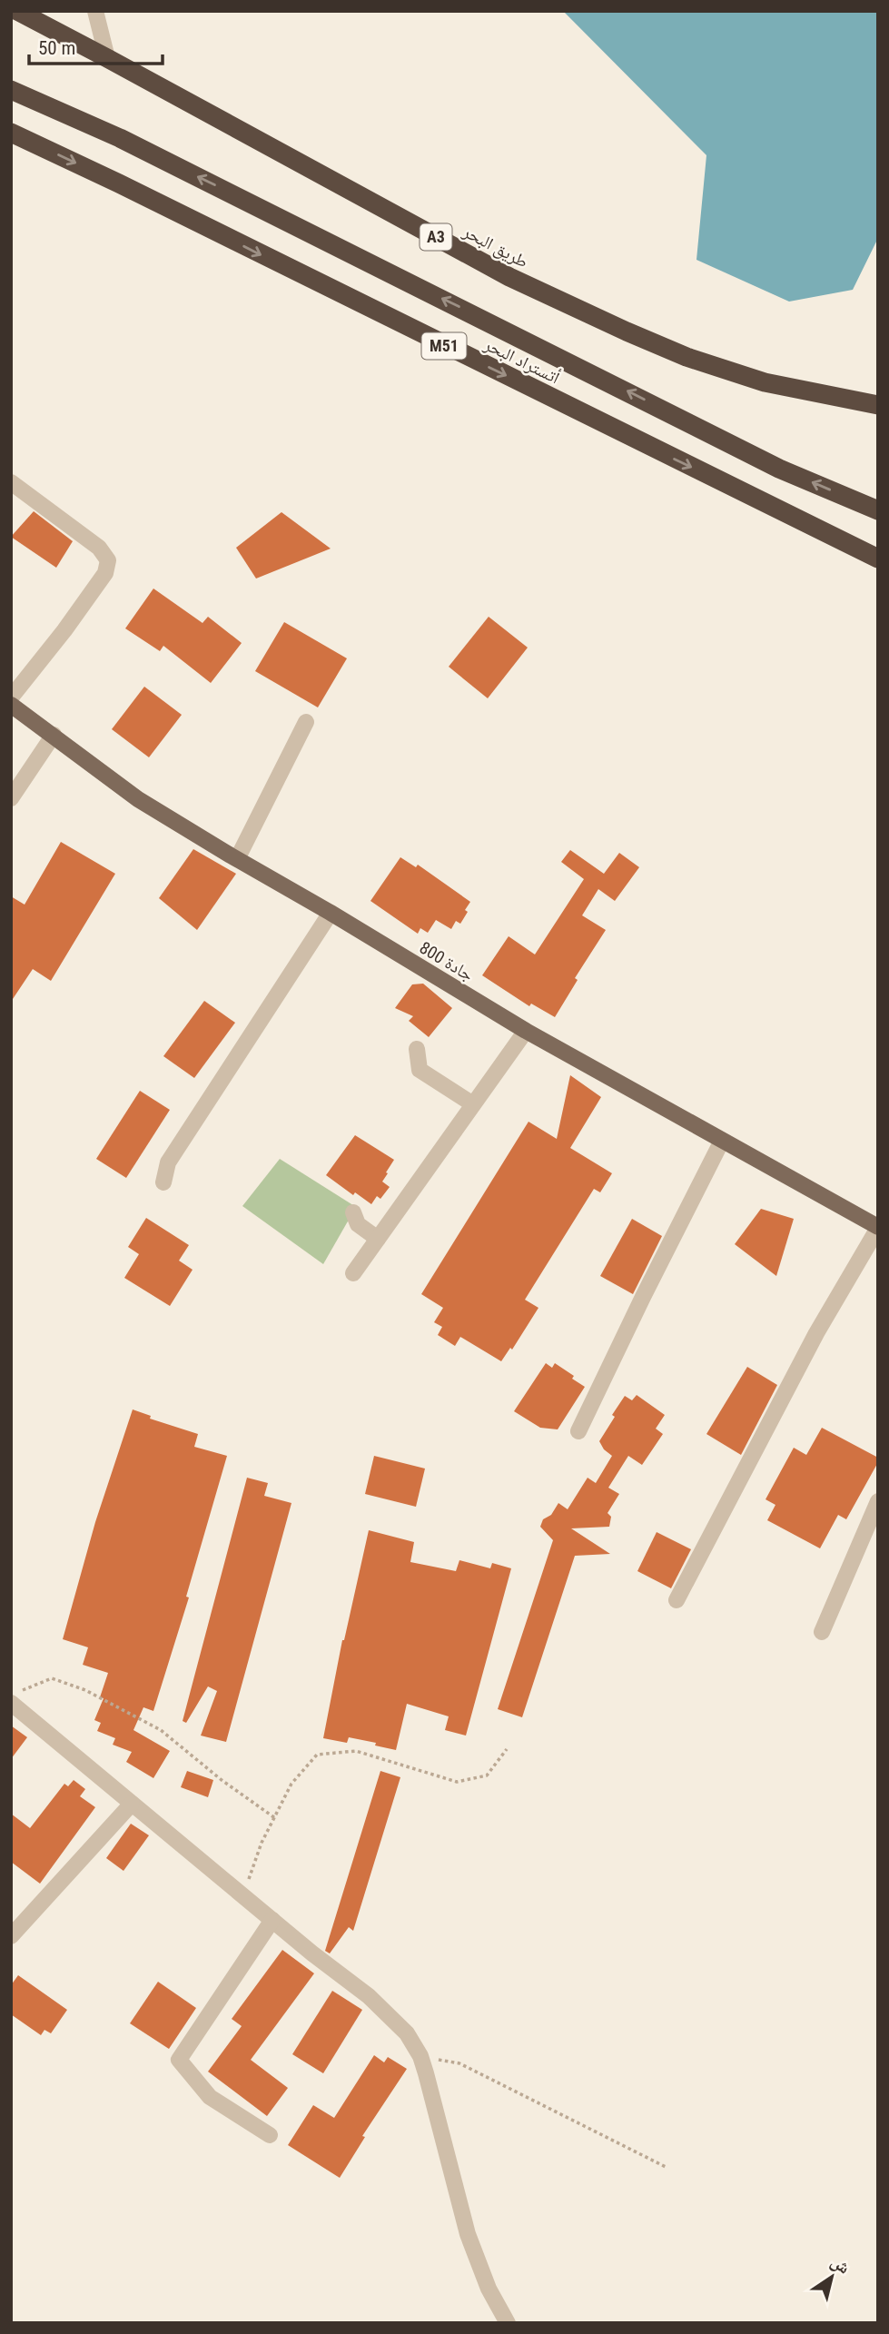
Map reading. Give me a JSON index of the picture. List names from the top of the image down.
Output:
{
  "streets": {
    "highway": [
      "A3",
      "طريق البحر",
      "M51",
      "أتستراد البحر"
    ],
    "main road": ["جادة 800"]
  },
  "scale_bar": "50 m",
  "north": "top right"
}
